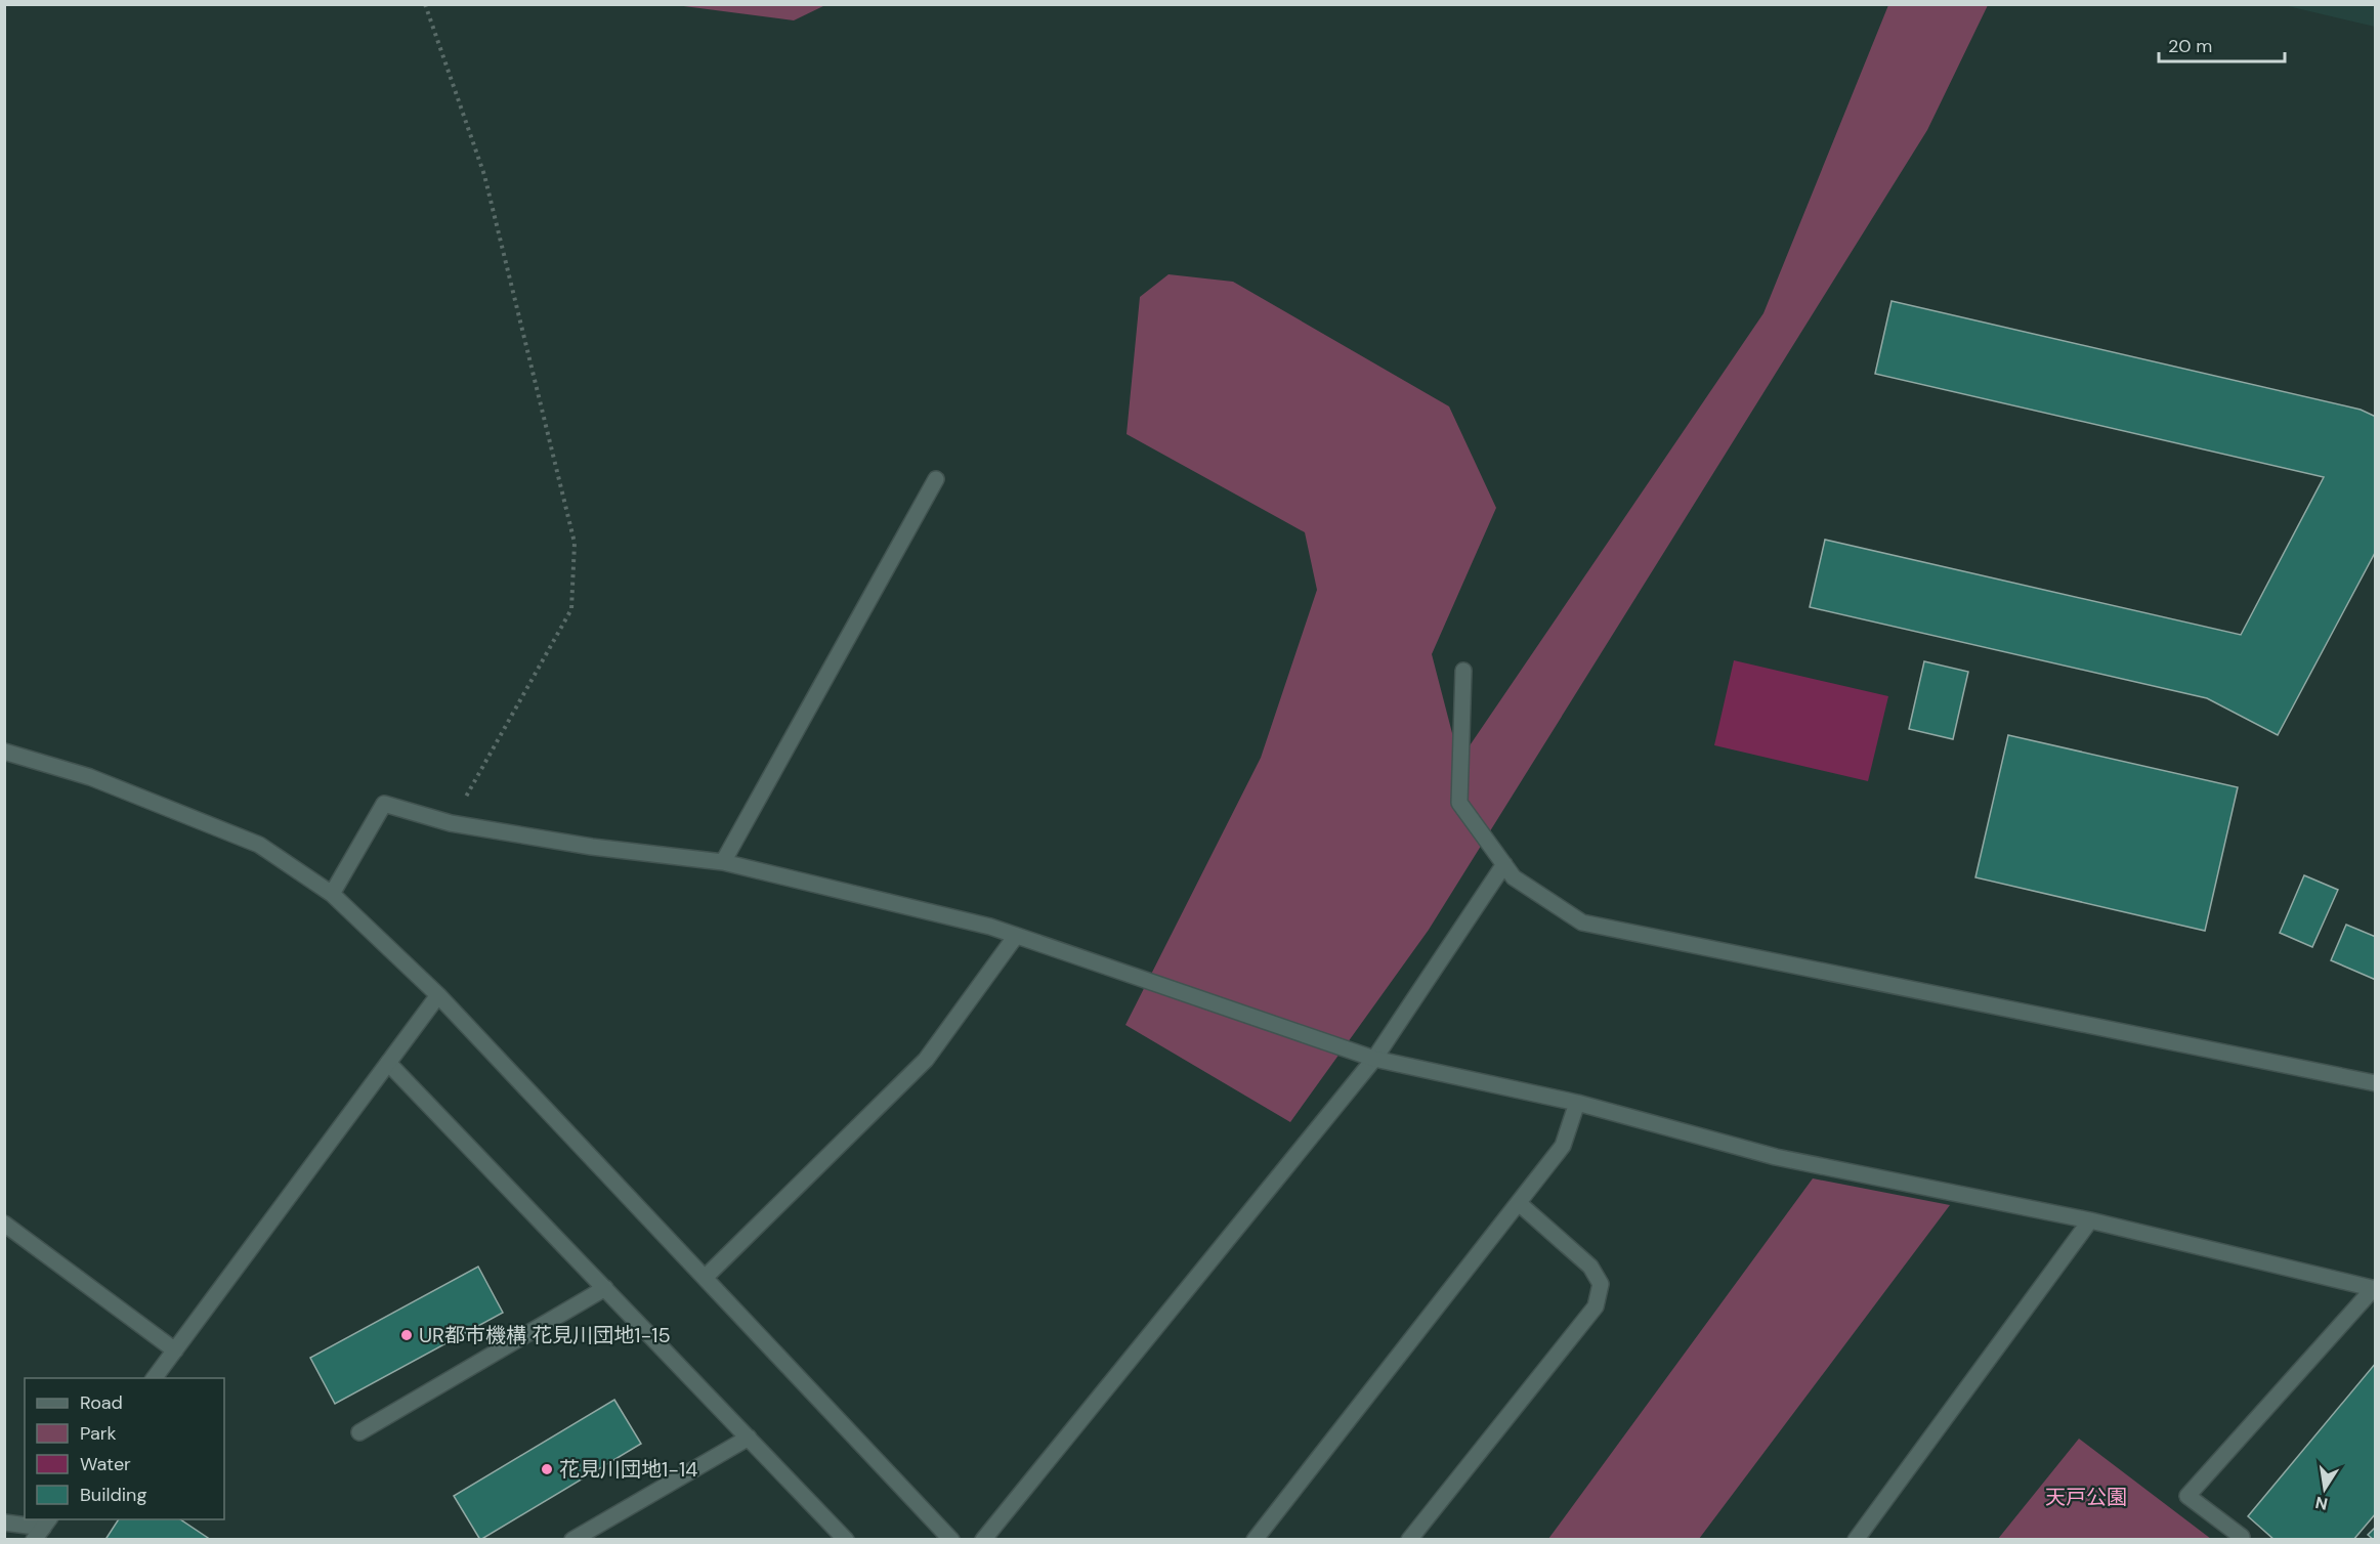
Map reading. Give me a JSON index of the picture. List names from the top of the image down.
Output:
{
  "parks": ["天戸公園"],
  "places": ["UR都市機構 花見川団地1-15", "花見川団地1-14"],
  "legend": [
    "Road",
    "Park",
    "Water",
    "Building"
  ],
  "scale_bar": "20 m",
  "north": "bottom"
}
